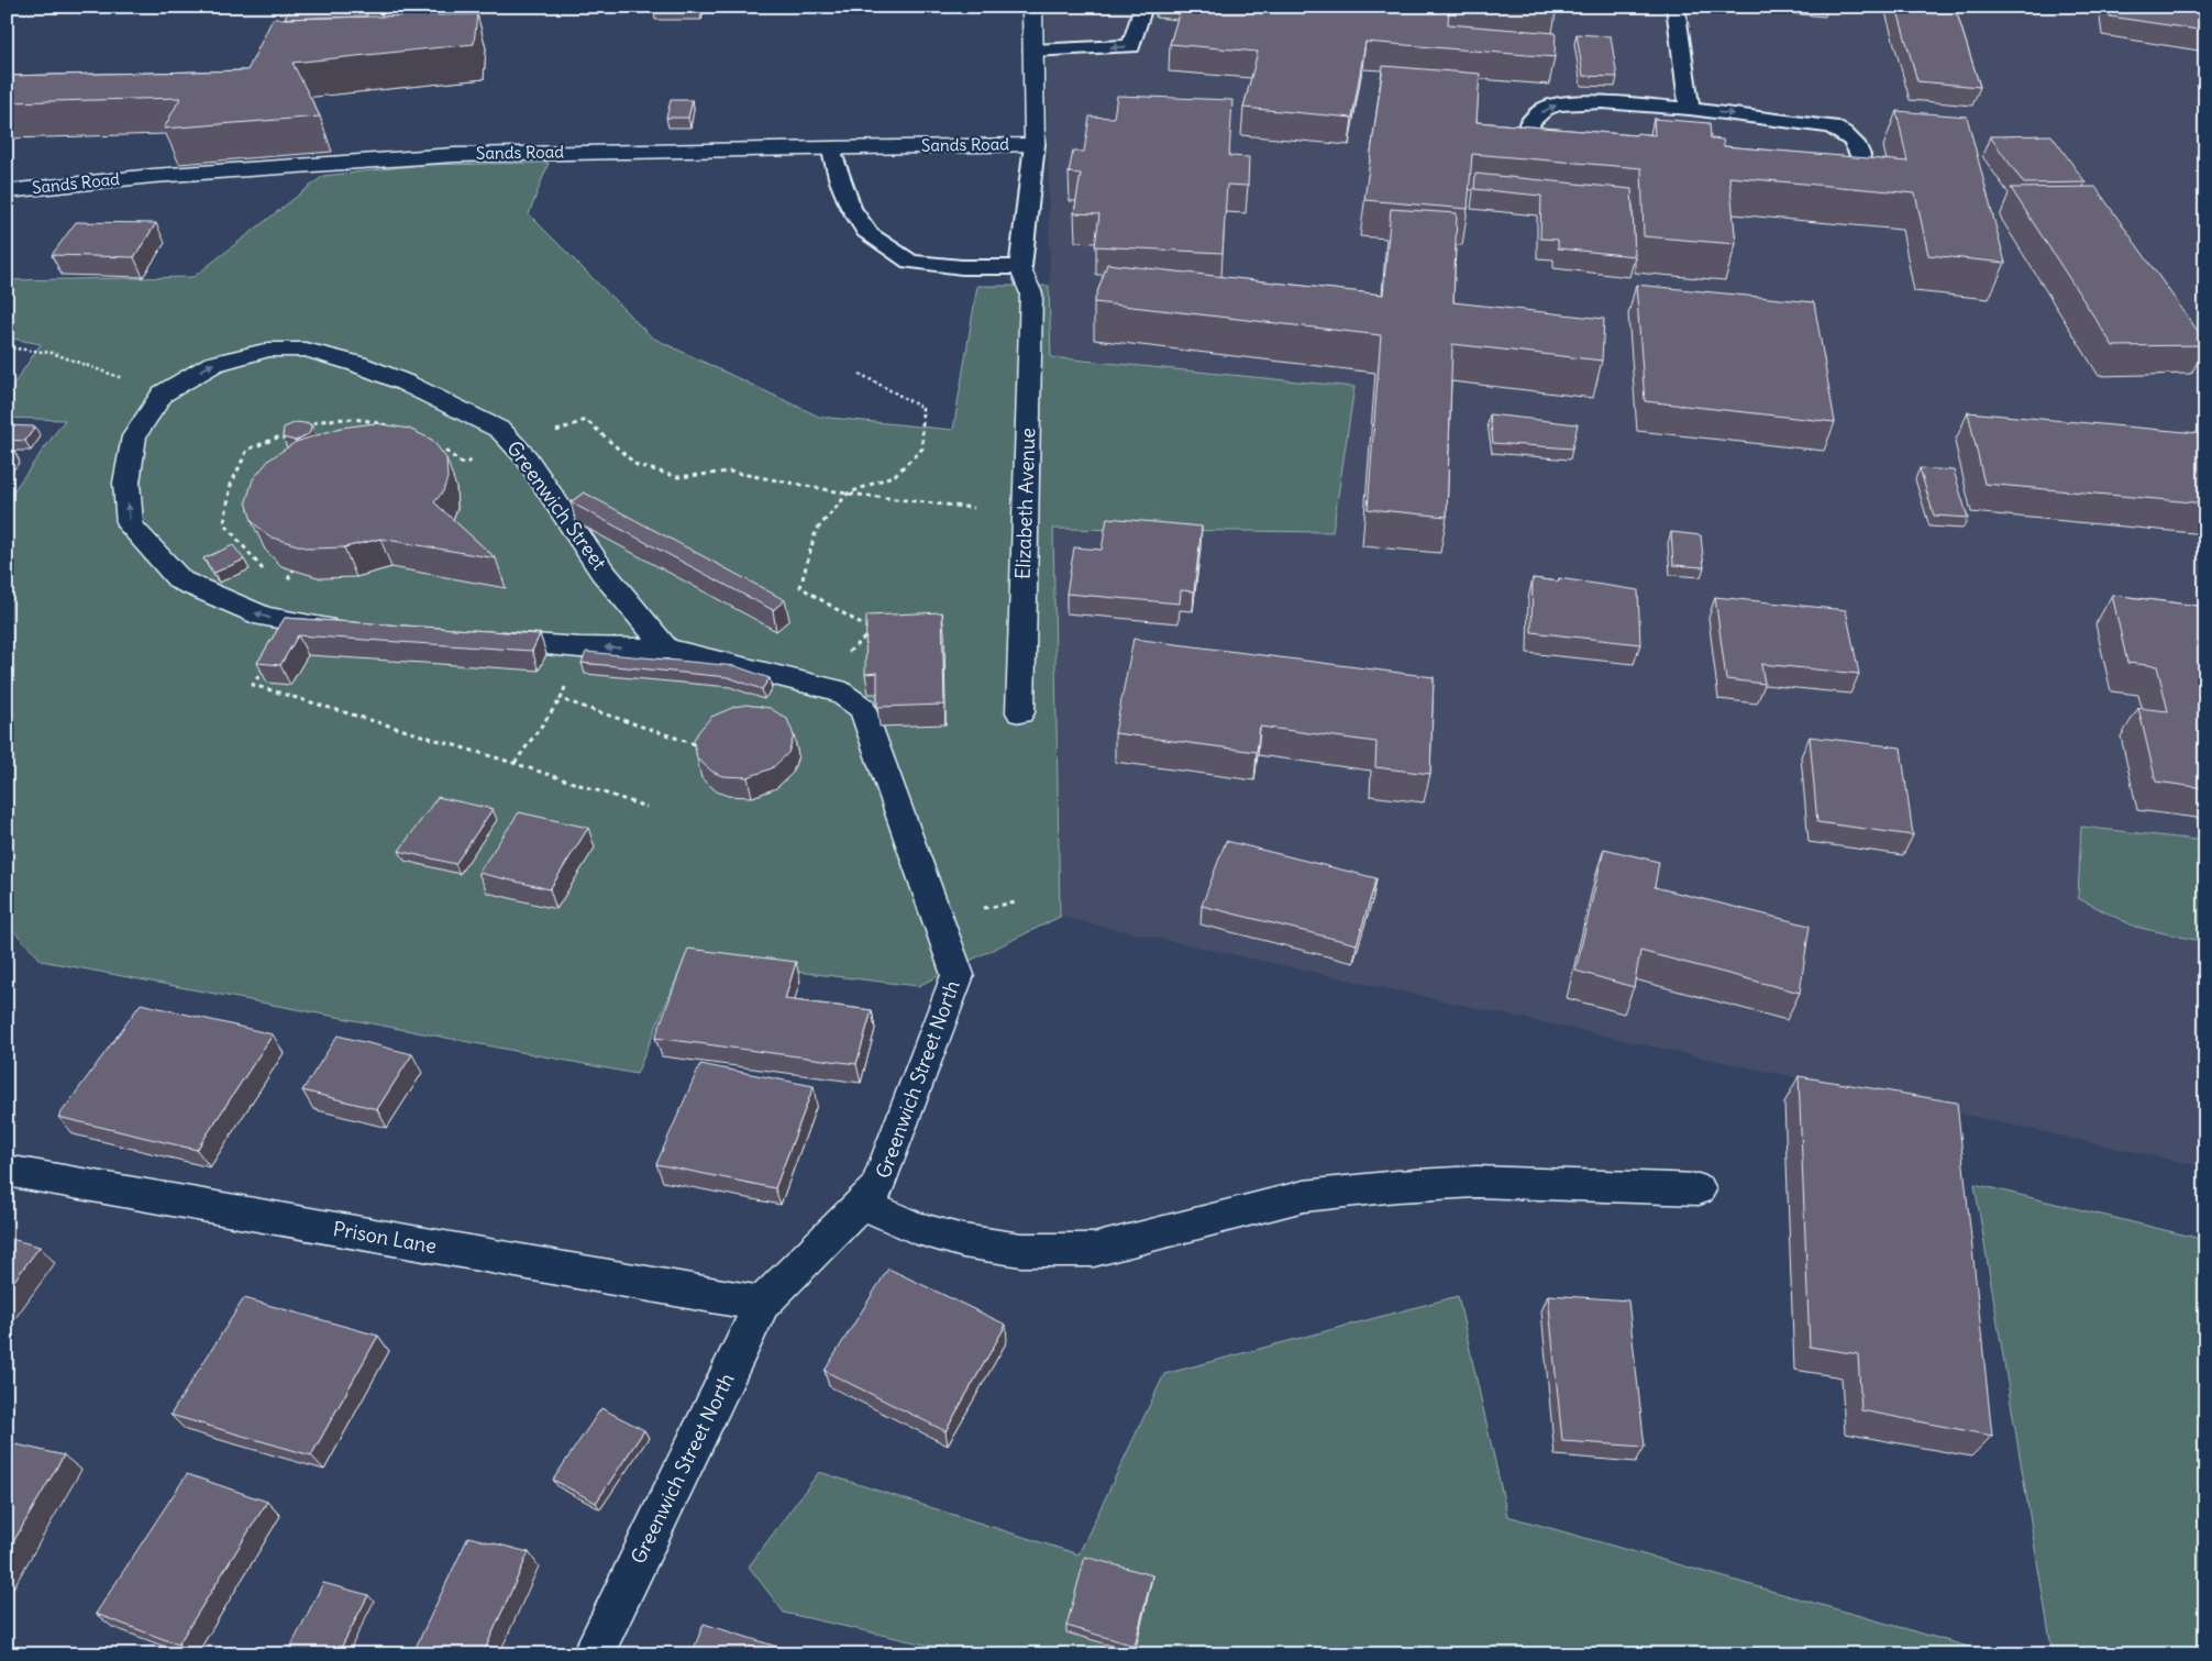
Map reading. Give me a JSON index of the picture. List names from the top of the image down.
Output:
{
  "streets": {
    "street": [
      "Sands Road",
      "Elizabeth Avenue",
      "Greenwich Street",
      "Greenwich Street North",
      "Prison Lane"
    ]
  },
  "crossings": [
    ["Greenwich Street", "Greenwich Street North"],
    ["Greenwich Street North", "Prison Lane"]
  ]
}
